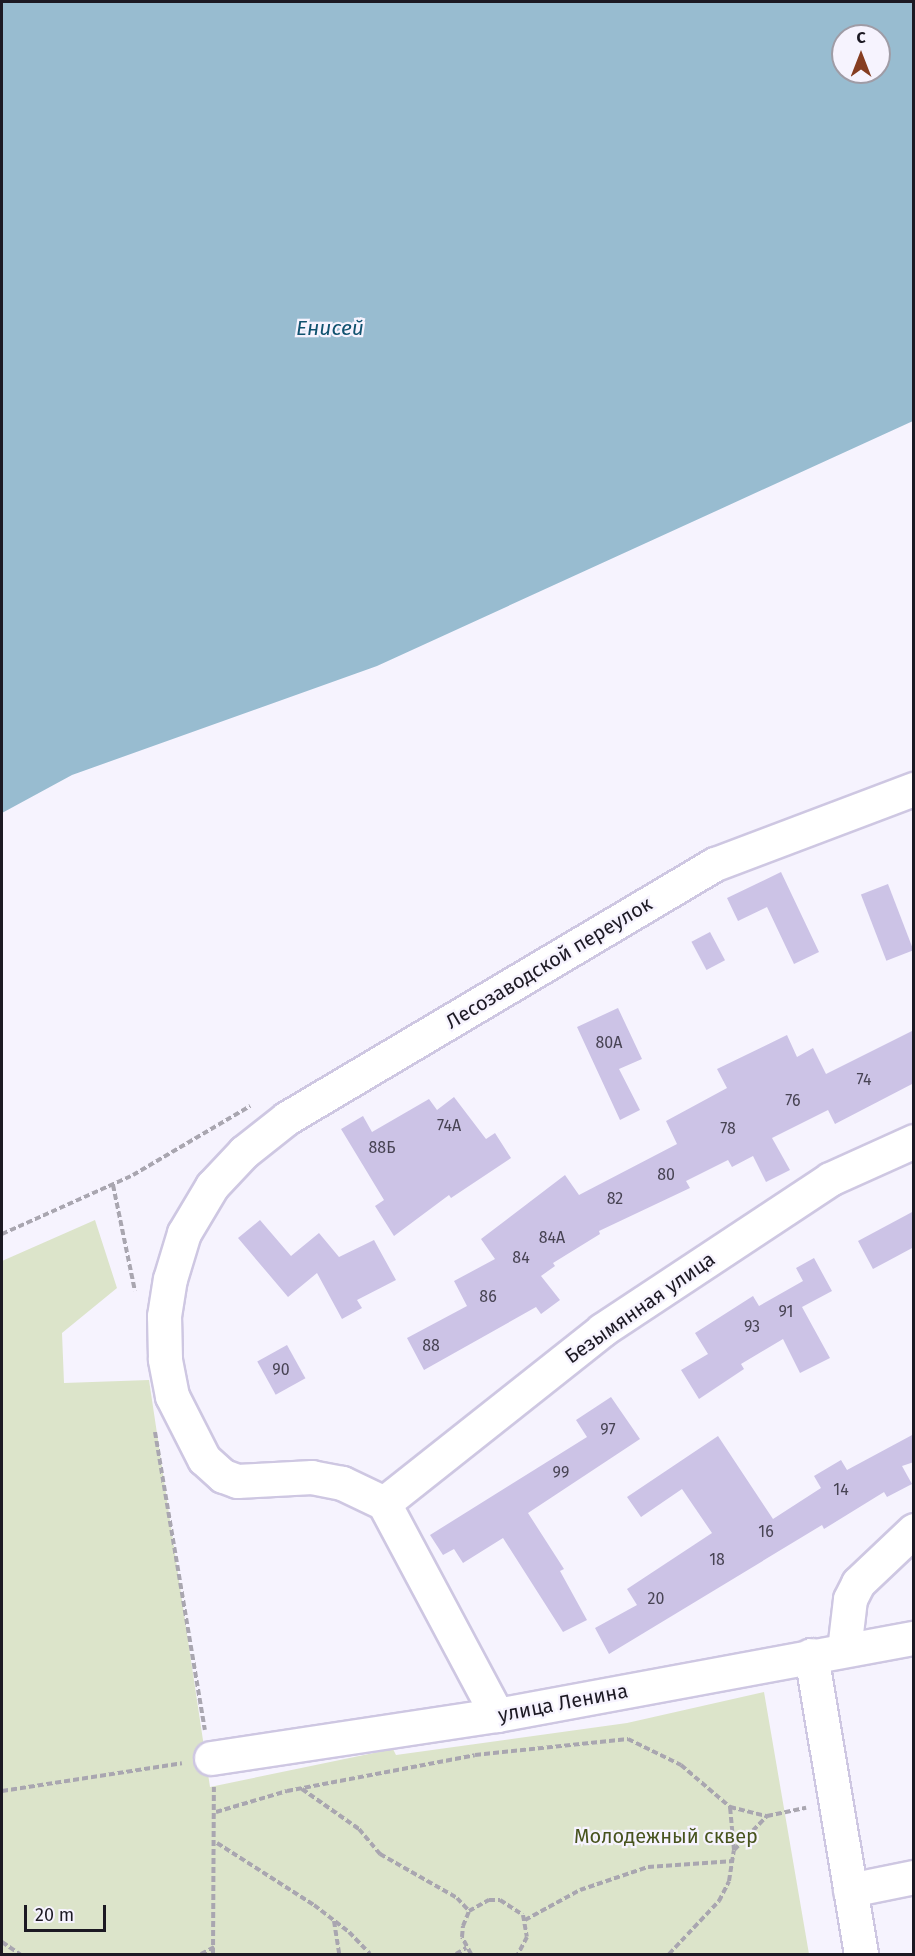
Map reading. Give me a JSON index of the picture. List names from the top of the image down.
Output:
{
  "streets": {
    "street": ["Лесозаводской переулок", "Безымянная улица", "улица Ленина"]
  },
  "crossings": [
    ["Лесозаводской переулок", "Безымянная улица"]
  ],
  "water": ["Енисей"],
  "parks": ["Молодежный сквер"],
  "house_numbers": [
    "80А",
    "74",
    "76",
    "74А",
    "78",
    "88Б",
    "80",
    "82",
    "84А",
    "84",
    "86",
    "91",
    "93",
    "88",
    "90",
    "97",
    "99",
    "14",
    "16",
    "18",
    "20"
  ],
  "scale_bar": "20 m",
  "north": "top"
}
